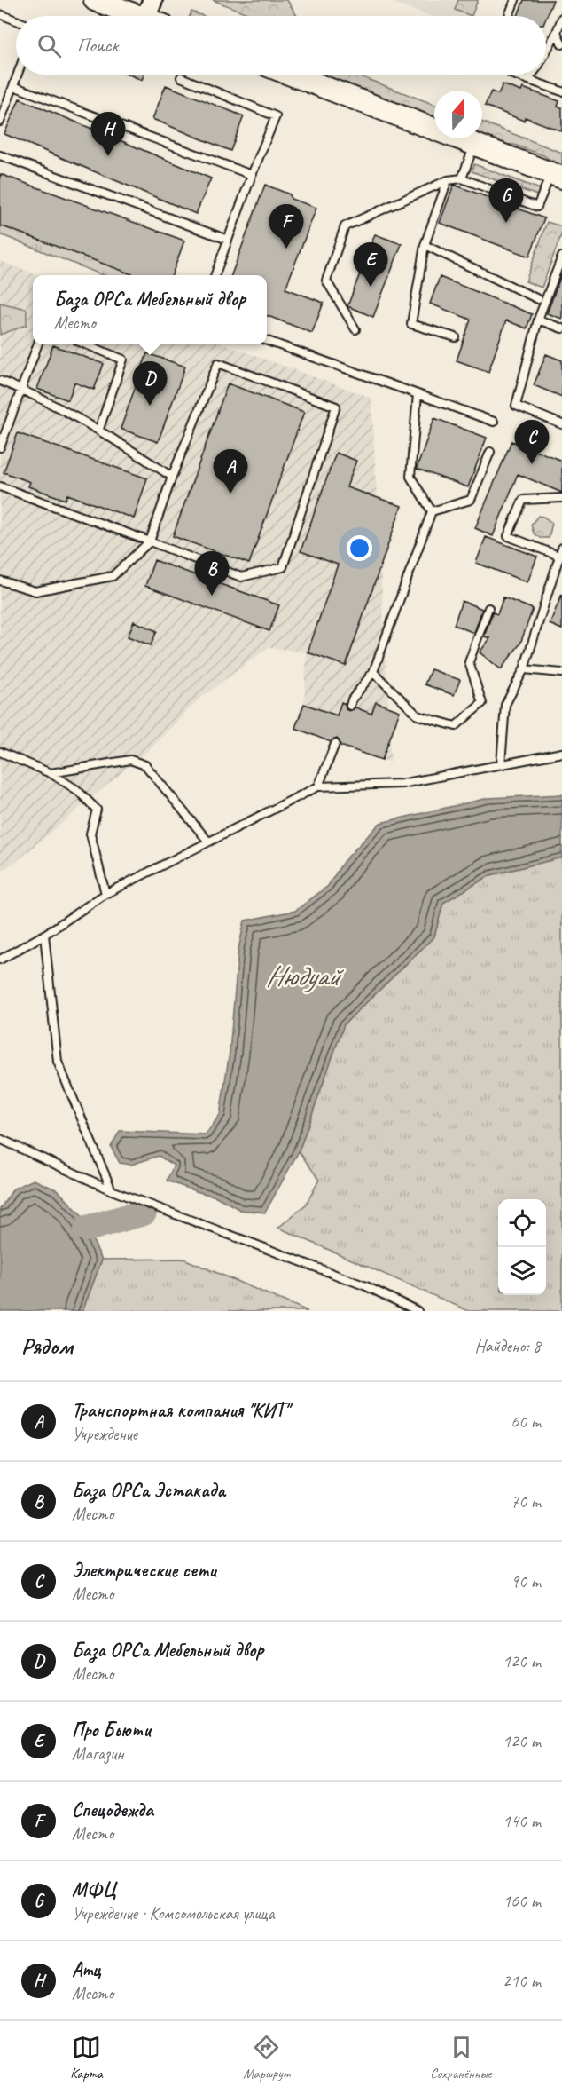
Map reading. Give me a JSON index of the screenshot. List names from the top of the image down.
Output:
{
  "water": ["Нюдуай"],
  "north": "top",
  "page": {
    "search": "Поиск",
    "pins": [
      "H",
      "G",
      "F",
      "E",
      "D",
      "C",
      "A",
      "B"
    ],
    "popup": ["База ОРСа Мебельный двор", "Место"],
    "heading": ["Рядом", "Найдено: 8"],
    "list": [
      {
        "mark": "A",
        "name": "Транспортная компания \"КИТ\"",
        "note": "Учреждение",
        "value": "60 m"
      },
      {
        "mark": "B",
        "name": "База ОРСа Эстакада",
        "note": "Место",
        "value": "70 m"
      },
      {
        "mark": "C",
        "name": "Электрические сети",
        "note": "Место",
        "value": "90 m"
      },
      {
        "mark": "D",
        "name": "База ОРСа Мебельный двор",
        "note": "Место",
        "value": "120 m"
      },
      {
        "mark": "E",
        "name": "Про Бьюти",
        "note": "Магазин",
        "value": "120 m"
      },
      {
        "mark": "F",
        "name": "Спецодежда",
        "note": "Место",
        "value": "140 m"
      },
      {
        "mark": "G",
        "name": "МФЦ",
        "note": "Учреждение · Комсомольская улица",
        "value": "160 m"
      },
      {
        "mark": "H",
        "name": "Атц",
        "note": "Место",
        "value": "210 m"
      }
    ],
    "nav": ["Карта", "Маршрут", "Сохранённые"]
  }
}
